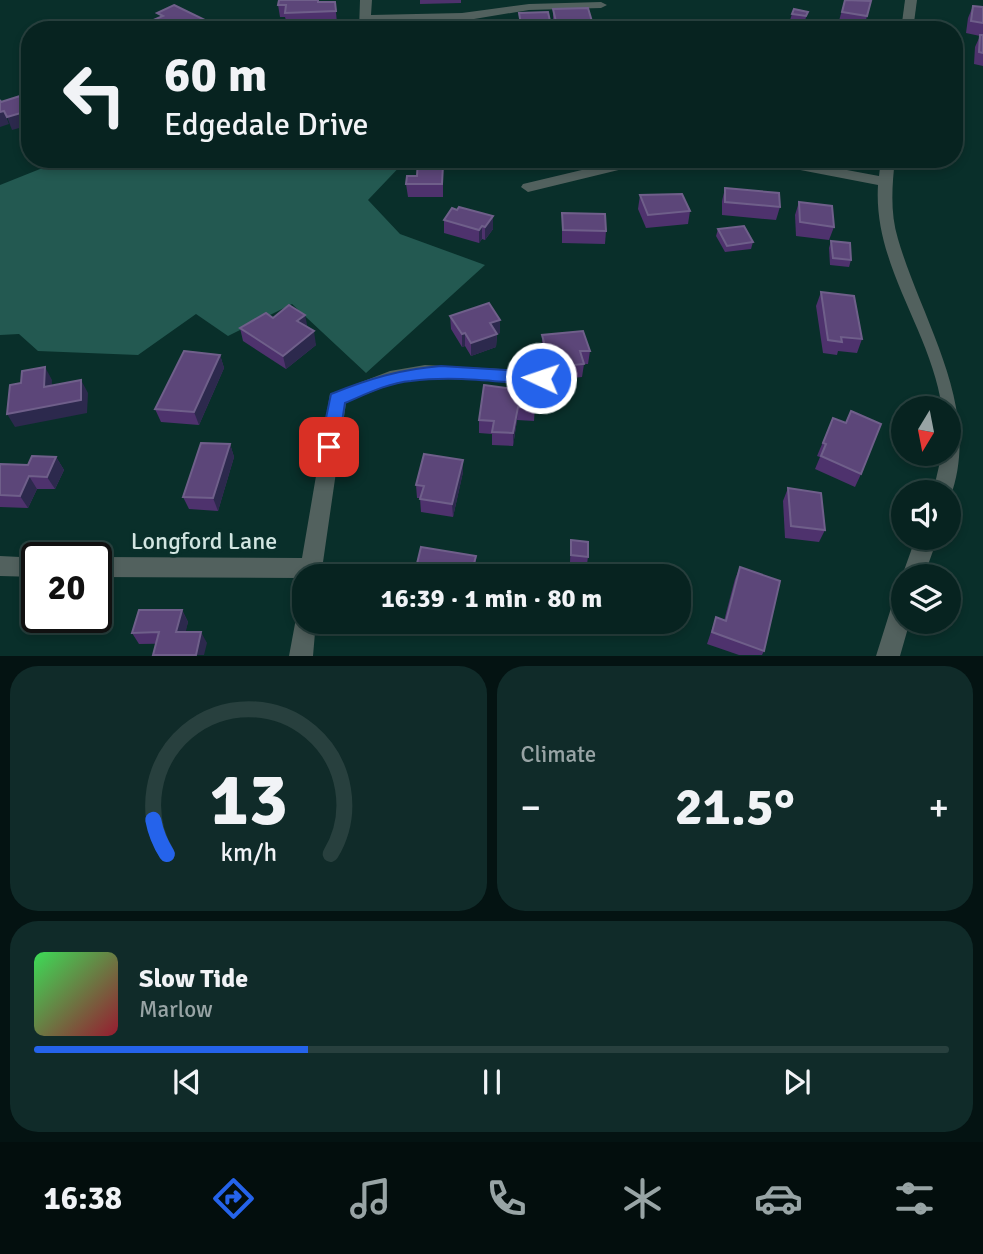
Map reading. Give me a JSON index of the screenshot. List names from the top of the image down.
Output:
{
  "streets": {
    "street": ["Longford Lane"]
  },
  "north": "bottom",
  "page": {
    "turn": ["60 m", "Edgedale Drive"],
    "limit": "20",
    "trip": "16:39 · 1 min · 80 m",
    "tile": "Climate",
    "heat": ["−", "21.5°", "+"],
    "song": ["Slow Tide", "Marlow"],
    "tabs": "16:38",
    "gauge": ["13", "km/h"]
  }
}
